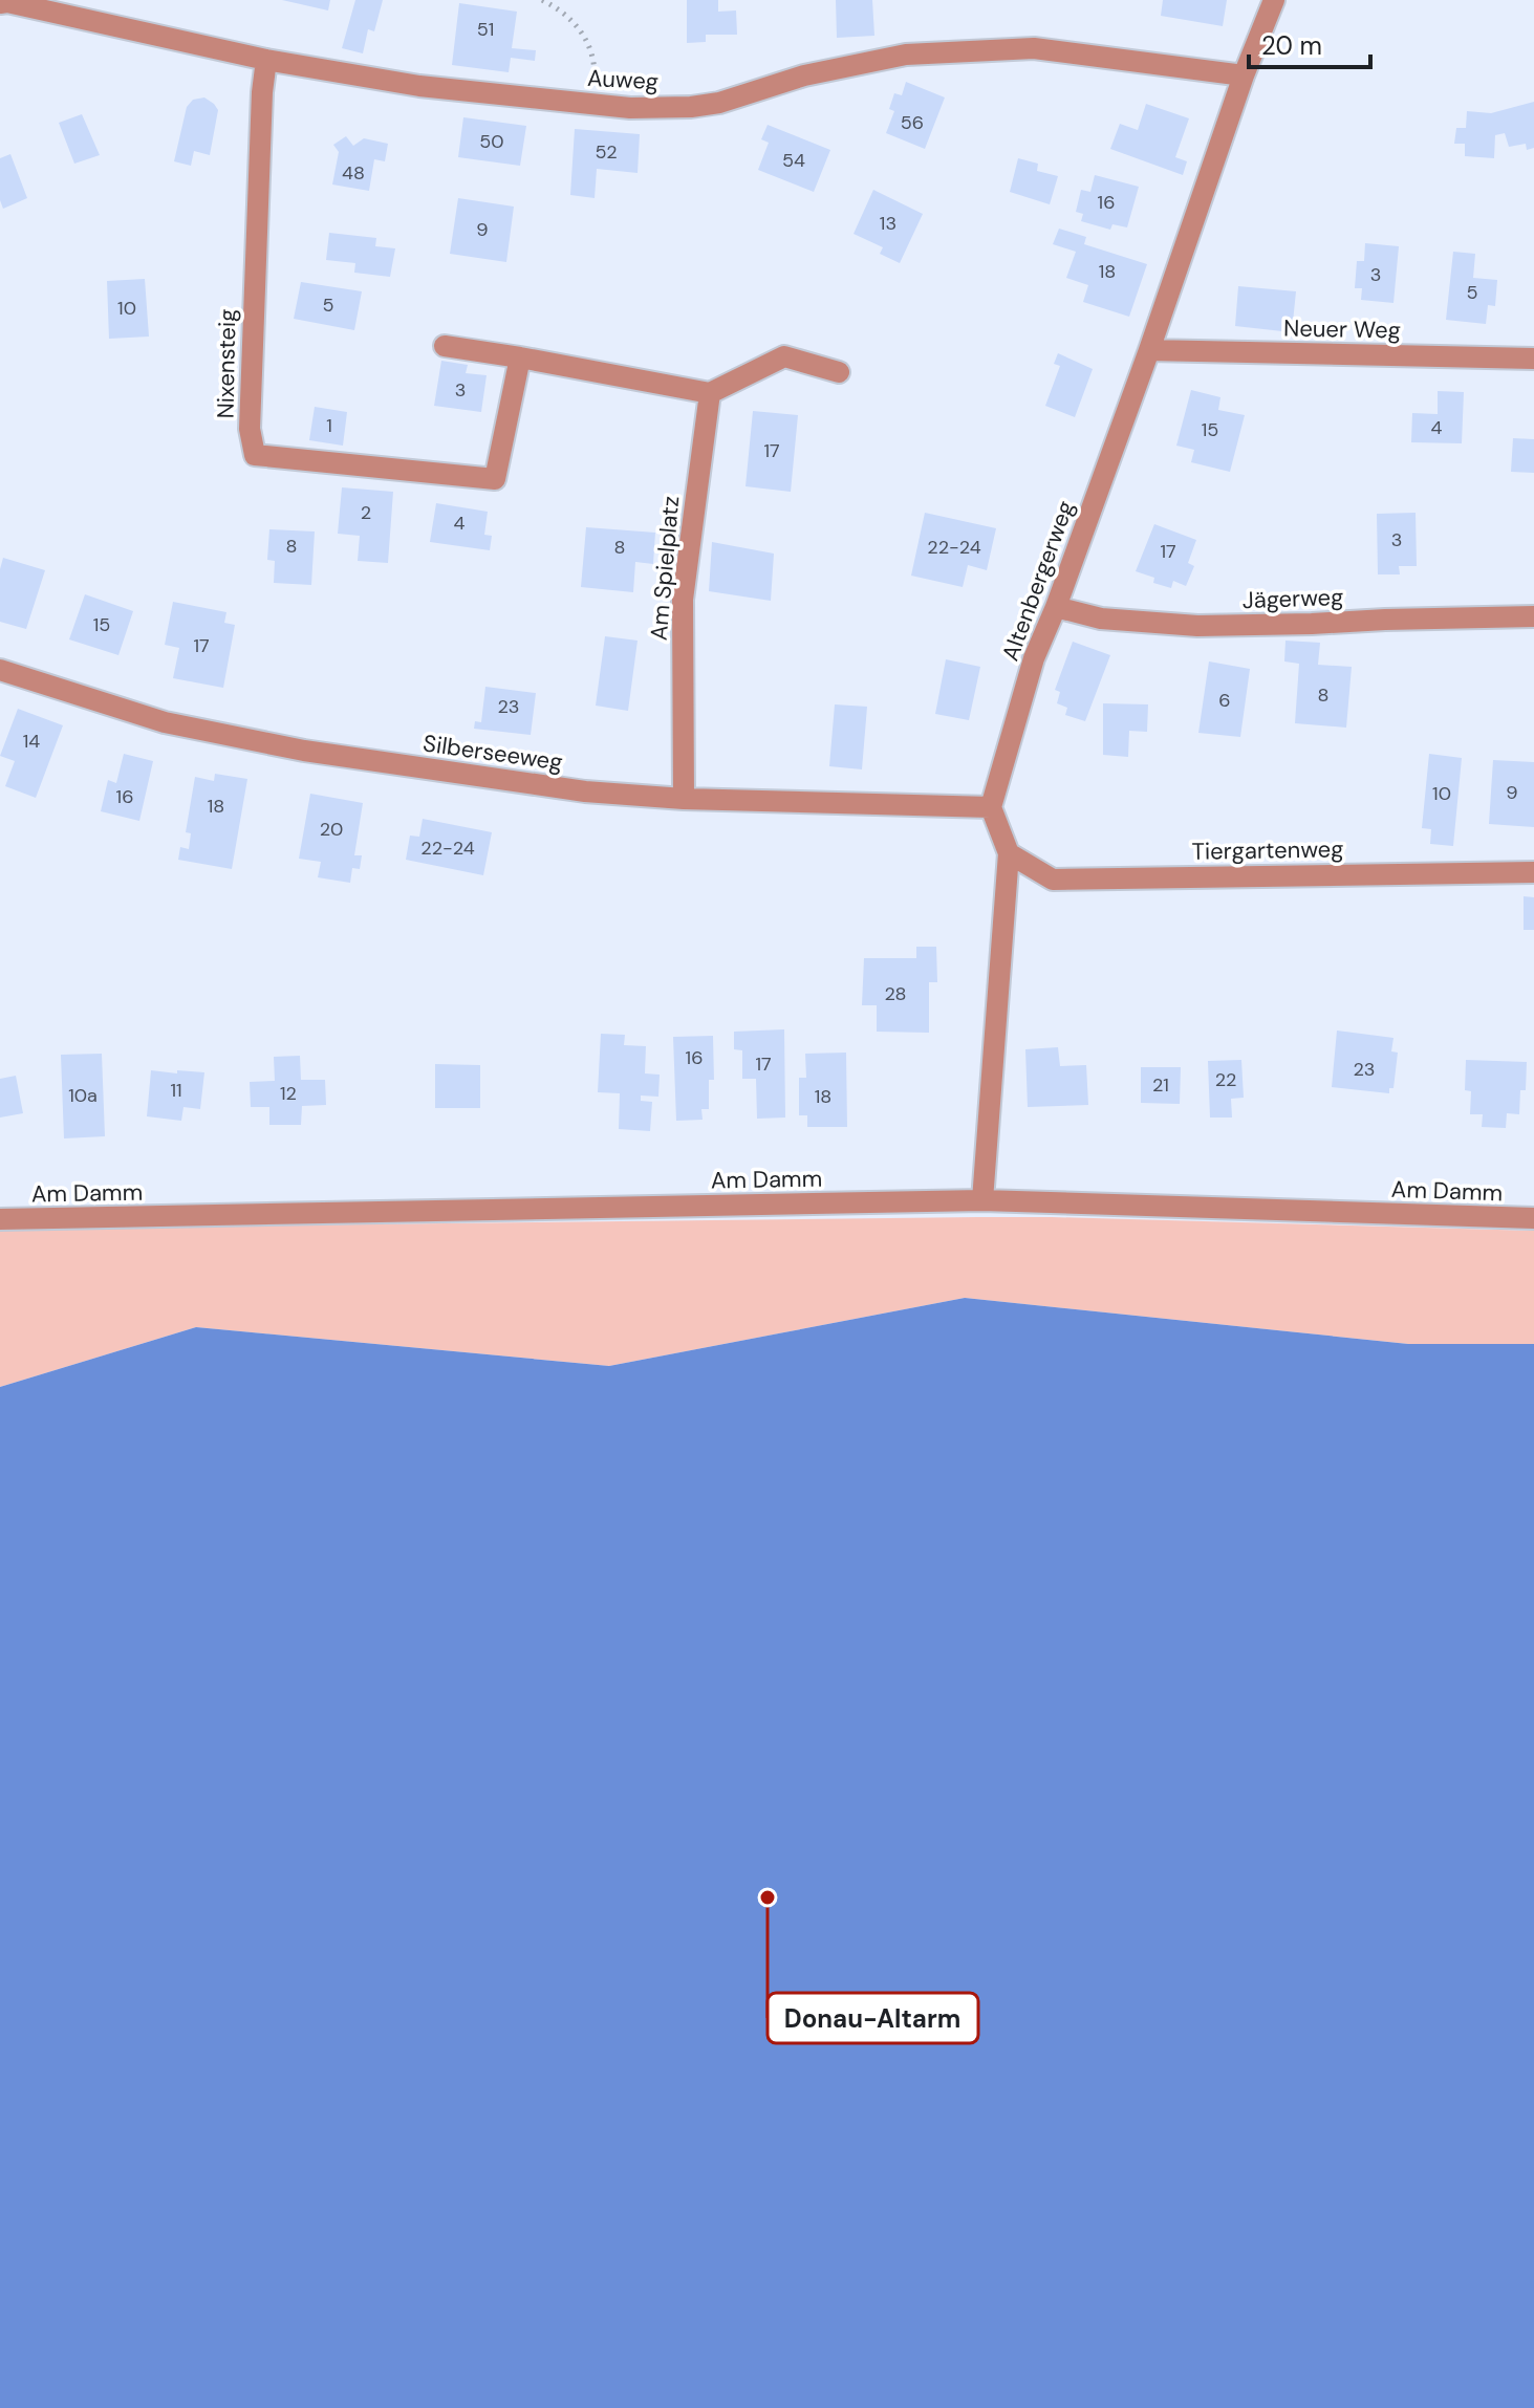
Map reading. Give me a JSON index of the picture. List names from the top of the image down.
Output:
{
  "streets": {
    "street": [
      "Auweg",
      "Neuer Weg",
      "Nixensteig",
      "Am Spielplatz",
      "Altenbergerweg",
      "Jägerweg",
      "Silberseeweg",
      "Tiergartenweg",
      "Am Damm"
    ]
  },
  "crossings": [
    ["Auweg", "Nixensteig"],
    ["Auweg", "Altenbergerweg"],
    ["Neuer Weg", "Altenbergerweg"],
    ["Am Spielplatz", "Silberseeweg"],
    ["Altenbergerweg", "Jägerweg"],
    ["Altenbergerweg", "Silberseeweg"]
  ],
  "places": ["Donau-Altarm"],
  "house_numbers": [
    "51",
    "56",
    "50",
    "52",
    "54",
    "48",
    "16",
    "13",
    "9",
    "18",
    "3",
    "5",
    "5",
    "10",
    "3",
    "1",
    "4",
    "15",
    "17",
    "2",
    "4",
    "3",
    "8",
    "8",
    "22-24",
    "17",
    "15",
    "17",
    "8",
    "6",
    "23",
    "14",
    "9",
    "10",
    "16",
    "18",
    "20",
    "22-24",
    "28",
    "16",
    "17",
    "23",
    "22",
    "21",
    "11",
    "12",
    "10a",
    "18"
  ],
  "scale_bar": "20 m"
}
